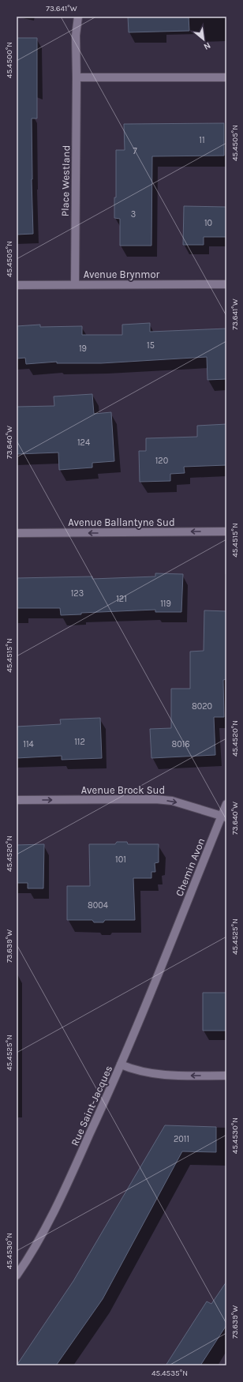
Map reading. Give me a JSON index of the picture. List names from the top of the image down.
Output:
{
  "streets": {
    "street": [
      "Place Westland",
      "Avenue Brynmor",
      "Avenue Ballantyne Sud",
      "Avenue Brock Sud",
      "Chemin Avon",
      "Rue Saint-Jacques"
    ]
  },
  "crossings": [
    ["Place Westland", "Avenue Brynmor"],
    ["Avenue Brock Sud", "Chemin Avon"],
    ["Chemin Avon", "Rue Saint-Jacques"]
  ],
  "one_way": ["Avenue Ballantyne Sud", "Avenue Brock Sud"],
  "house_numbers": [
    "11",
    "7",
    "3",
    "10",
    "15",
    "19",
    "124",
    "120",
    "123",
    "121",
    "119",
    "8020",
    "112",
    "114",
    "8016",
    "101",
    "8004",
    "2011"
  ],
  "north": "bottom right",
  "coordinates": [
    "73.641°W",
    "45.4500°N",
    "45.4505°N",
    "73.640°W",
    "45.4515°N",
    "45.4520°N",
    "45.4525°N",
    "73.639°W",
    "45.4530°N",
    "45.4535°N"
  ]
}
